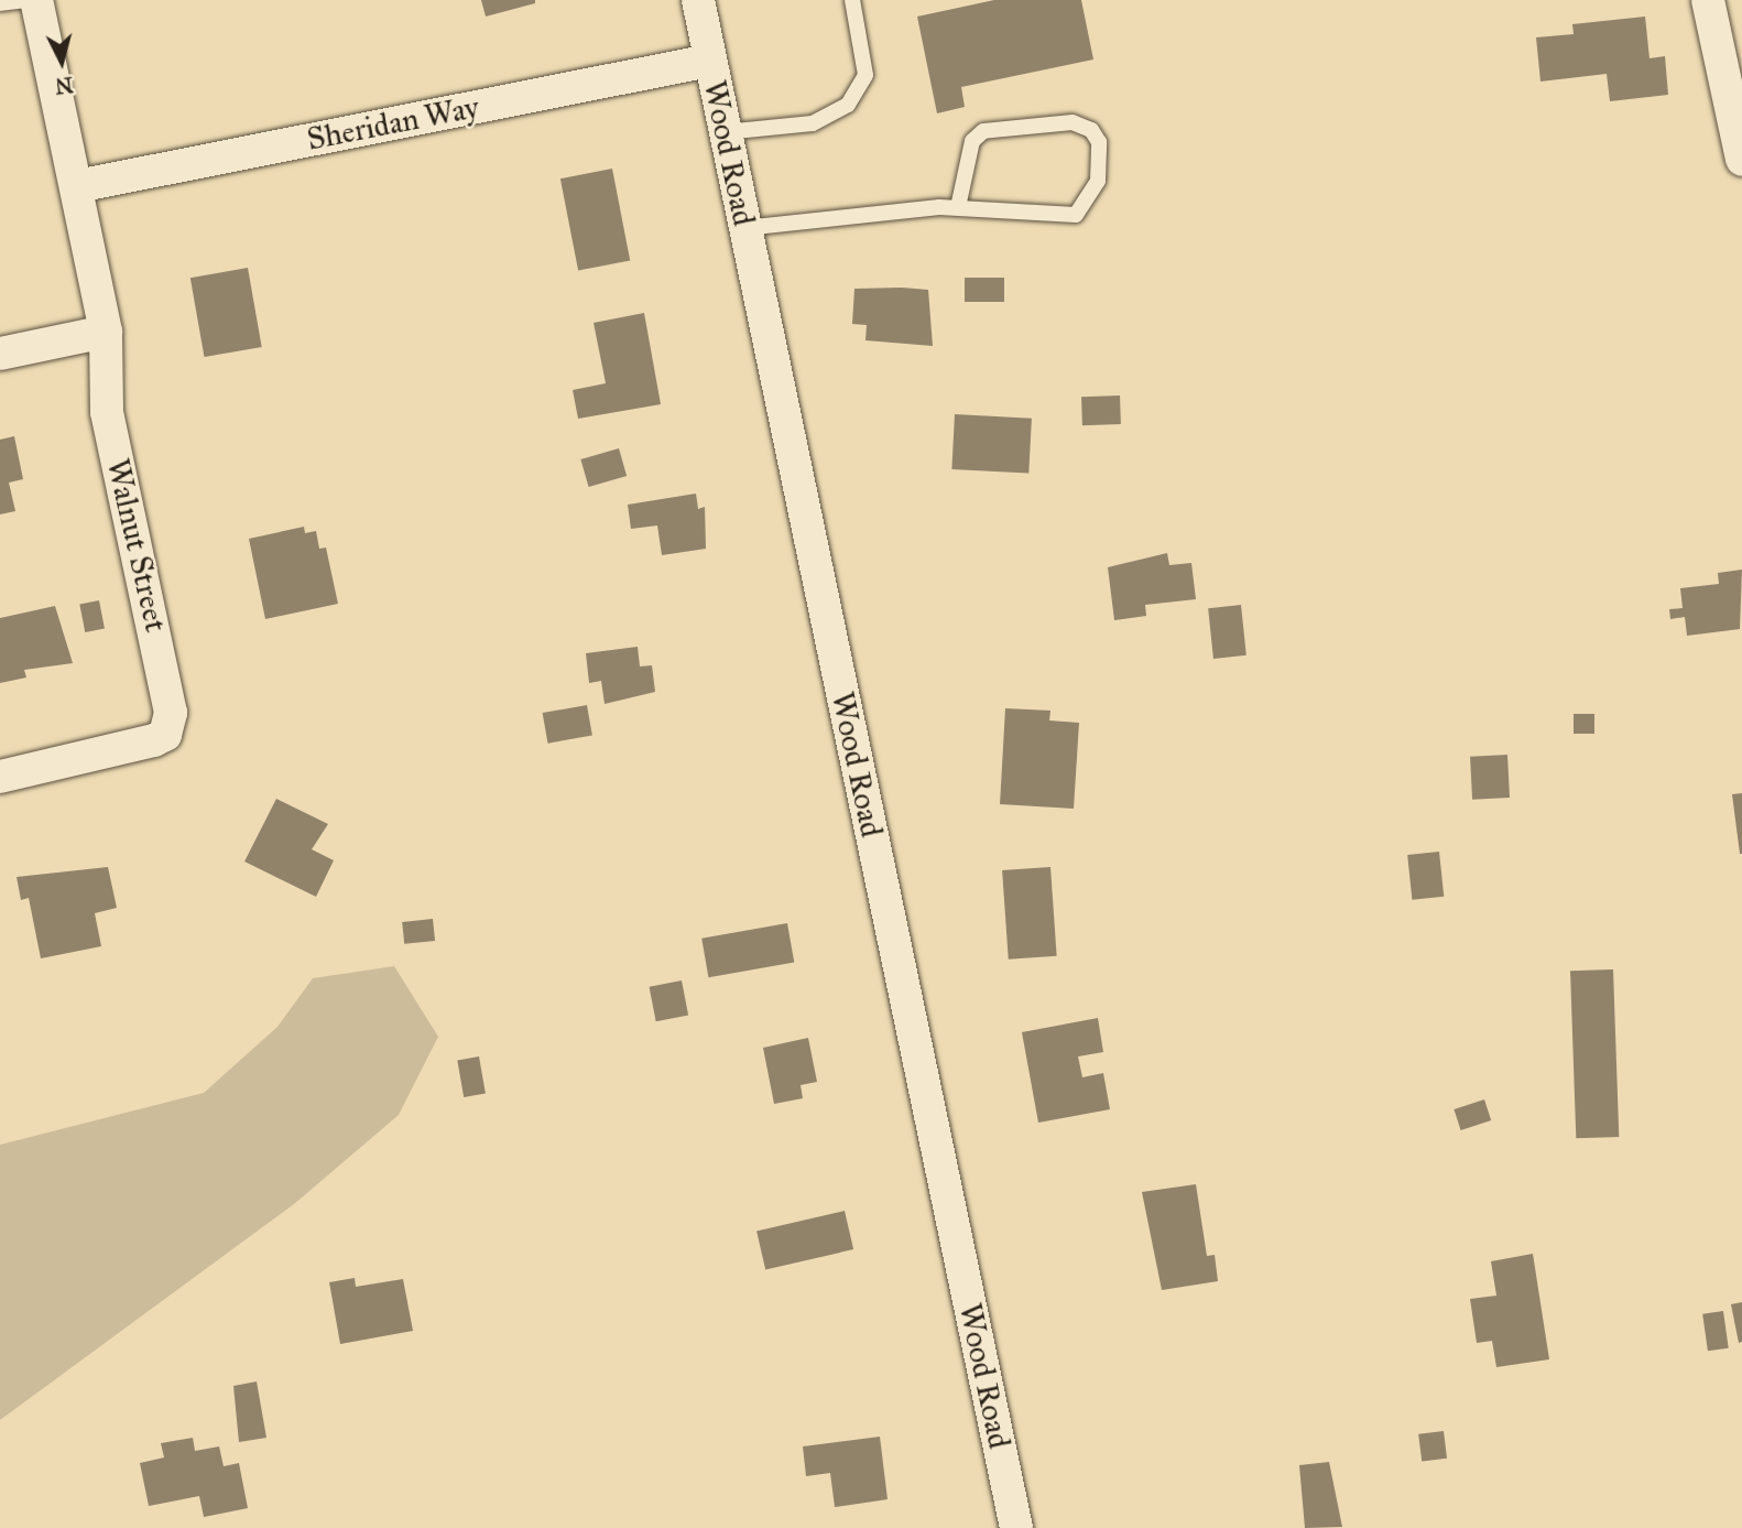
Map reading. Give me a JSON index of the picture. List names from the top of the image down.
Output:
{
  "streets": {
    "street": ["Sheridan Way", "Wood Road", "Walnut Street"]
  },
  "crossings": [
    ["Sheridan Way", "Wood Road"],
    ["Sheridan Way", "Walnut Street"]
  ],
  "north": "bottom"
}
